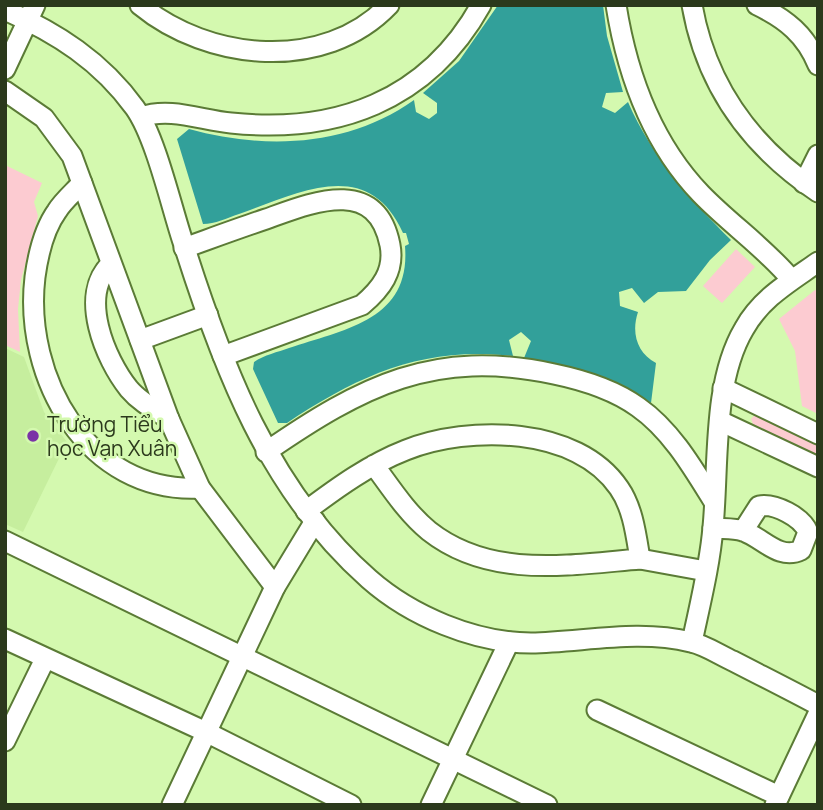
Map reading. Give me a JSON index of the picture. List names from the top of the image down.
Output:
{
  "places": ["Trường Tiểu học Vạn Xuân"]
}
